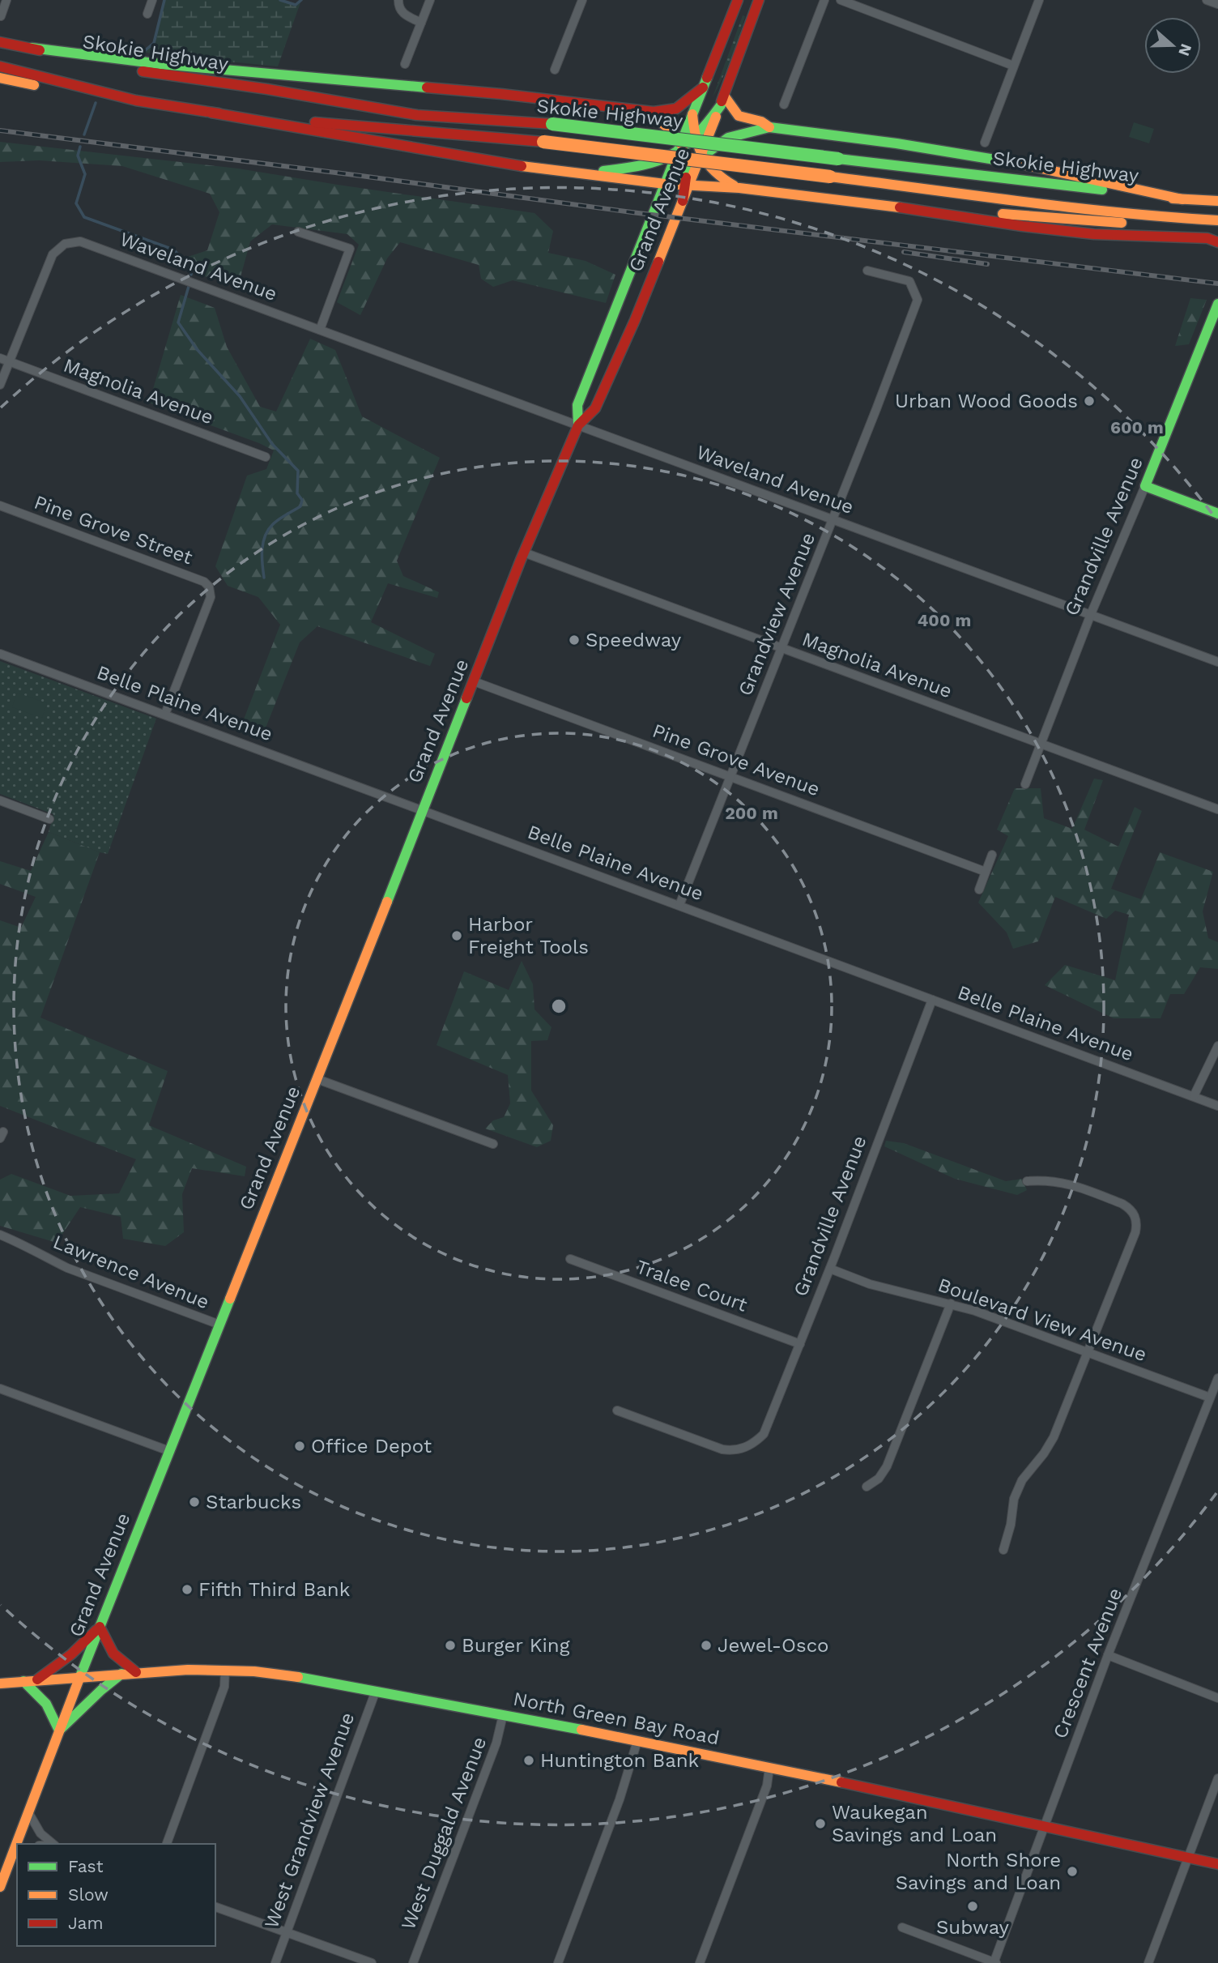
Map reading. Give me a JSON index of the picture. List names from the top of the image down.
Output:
{
  "streets": {
    "main road": [
      "Skokie Highway",
      "Grand Avenue",
      "Grandville Avenue",
      "North Green Bay Road"
    ],
    "street": [
      "Waveland Avenue",
      "Magnolia Avenue",
      "Pine Grove Street",
      "Grandview Avenue",
      "Belle Plaine Avenue",
      "Pine Grove Avenue",
      "Lawrence Avenue",
      "Tralee Court",
      "Boulevard View Avenue",
      "Crescent Avenue",
      "West Grandview Avenue",
      "West Duggald Avenue"
    ]
  },
  "crossings": [
    ["Grand Avenue", "Waveland Avenue"],
    ["Grand Avenue", "Magnolia Avenue"],
    ["Grand Avenue", "Belle Plaine Avenue"],
    ["Grand Avenue", "Pine Grove Avenue"],
    ["Grand Avenue", "Lawrence Avenue"],
    ["Grand Avenue", "North Green Bay Road"],
    ["Waveland Avenue", "Magnolia Avenue"],
    ["Waveland Avenue", "Grandville Avenue"],
    ["Waveland Avenue", "Grandview Avenue"],
    ["Magnolia Avenue", "Grandville Avenue"],
    ["Magnolia Avenue", "Grandview Avenue"],
    ["Pine Grove Street", "Belle Plaine Avenue"],
    ["Grandville Avenue", "Belle Plaine Avenue"],
    ["Grandville Avenue", "Tralee Court"],
    ["Grandville Avenue", "Boulevard View Avenue"],
    ["Grandview Avenue", "Belle Plaine Avenue"],
    ["Grandview Avenue", "Pine Grove Avenue"],
    ["Boulevard View Avenue", "Crescent Avenue"],
    ["Crescent Avenue", "North Green Bay Road"],
    ["North Green Bay Road", "West Grandview Avenue"],
    ["North Green Bay Road", "West Duggald Avenue"]
  ],
  "places": [
    "Urban Wood Goods",
    "Speedway",
    "Harbor Freight Tools",
    "Office Depot",
    "Starbucks",
    "Fifth Third Bank",
    "Burger King",
    "Jewel-Osco",
    "Huntington Bank",
    "Waukegan Savings and Loan",
    "North Shore Savings and Loan",
    "Subway"
  ],
  "legend": ["Fast", "Slow", "Jam"],
  "north": "right",
  "rings": ["600 m", "400 m", "200 m"]
}
